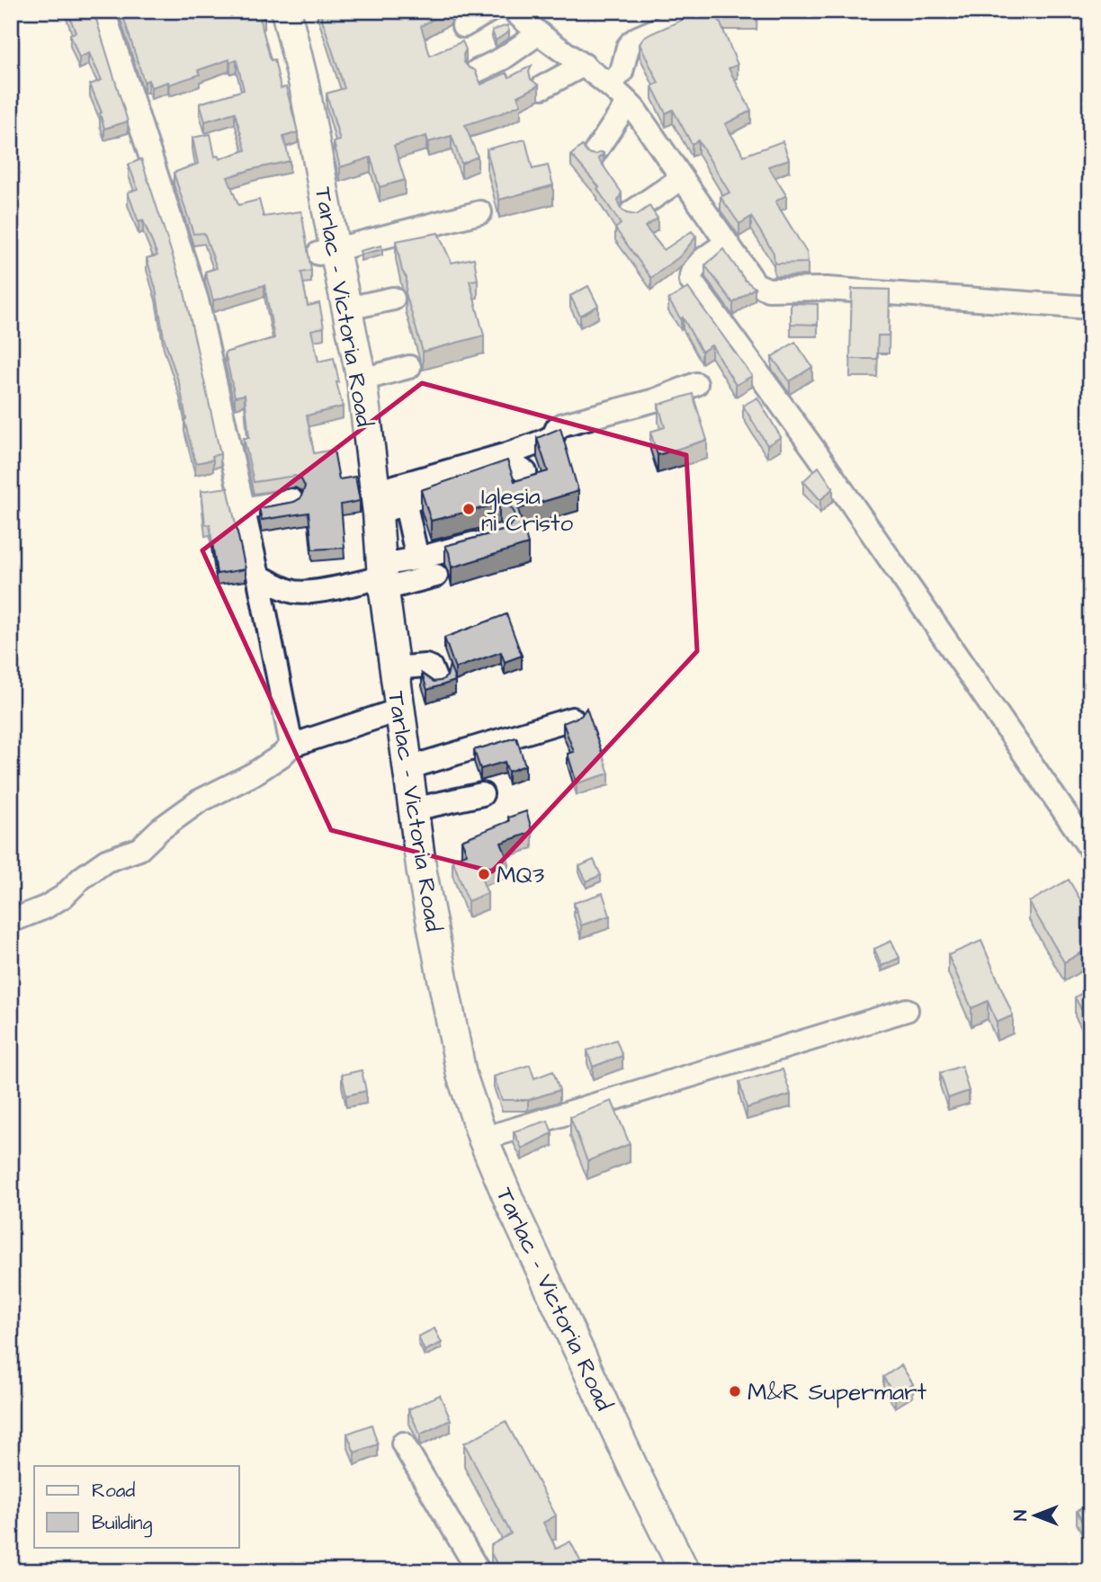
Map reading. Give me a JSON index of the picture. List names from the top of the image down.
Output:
{
  "streets": {
    "main road": ["Tarlac - Victoria Road"]
  },
  "places": ["Iglesia ni Cristo", "MQ3", "M&R Supermart"],
  "legend": ["Road", "Building"],
  "north": "left"
}
